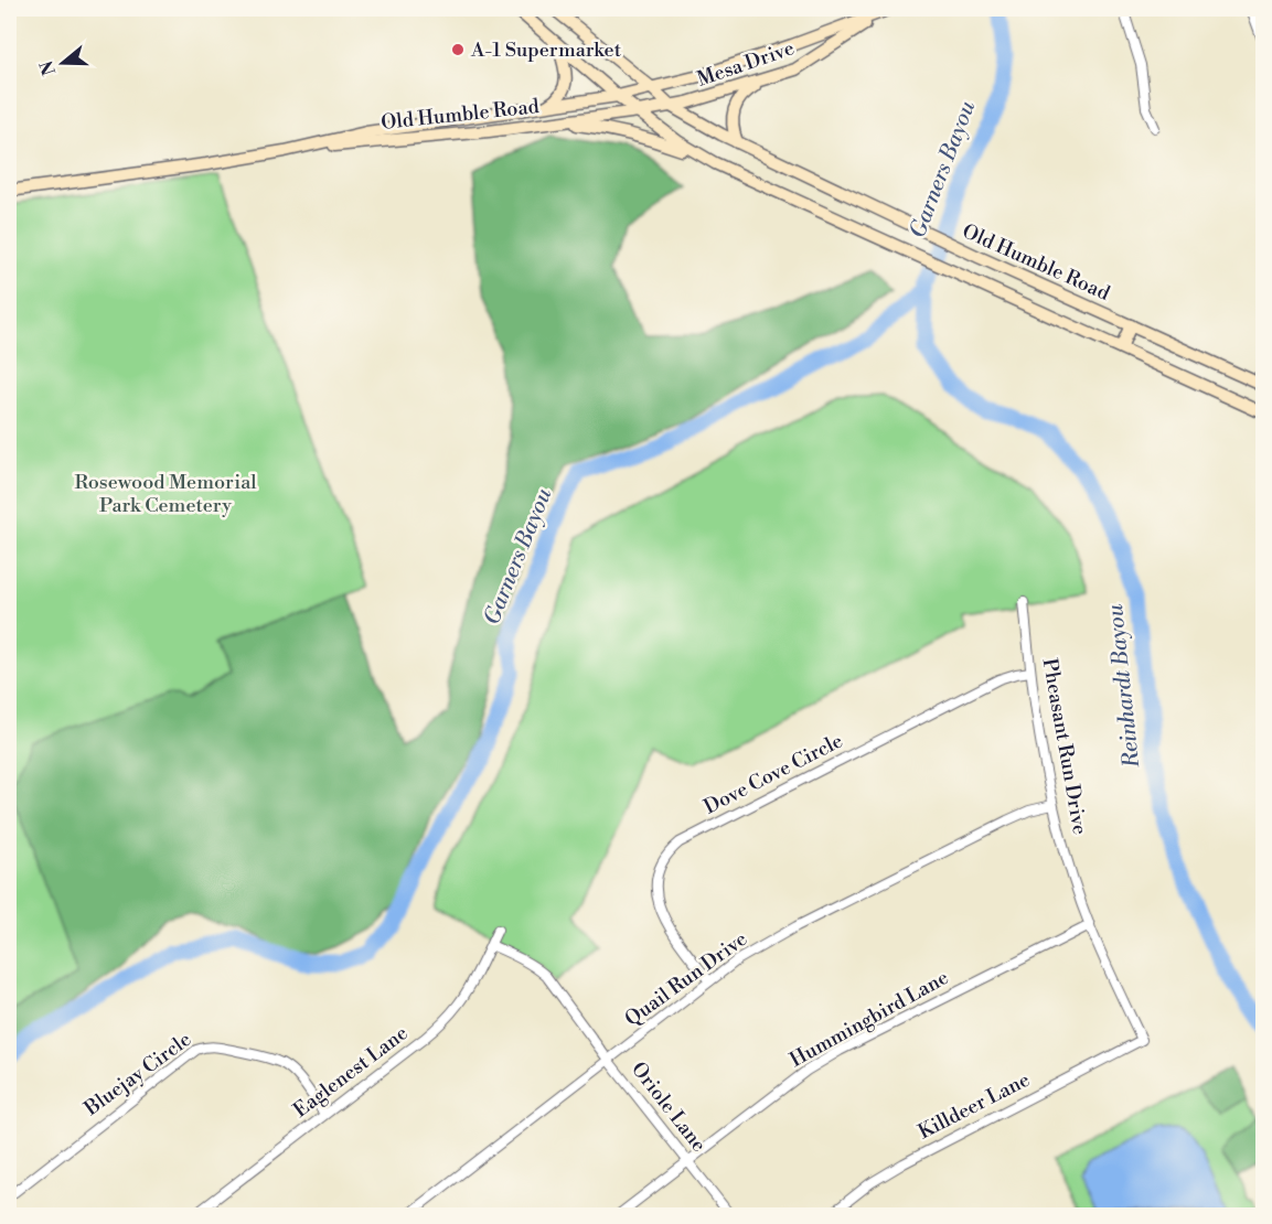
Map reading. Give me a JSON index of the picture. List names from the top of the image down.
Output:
{
  "streets": {
    "main road": ["Mesa Drive", "Old Humble Road"],
    "street": [
      "Pheasant Run Drive",
      "Dove Cove Circle",
      "Quail Run Drive",
      "Hummingbird Lane",
      "Eaglenest Lane",
      "Bluejay Circle",
      "Killdeer Lane",
      "Oriole Lane"
    ]
  },
  "crossings": [
    ["Mesa Drive", "Old Humble Road"],
    ["Pheasant Run Drive", "Dove Cove Circle"],
    ["Pheasant Run Drive", "Quail Run Drive"],
    ["Pheasant Run Drive", "Hummingbird Lane"],
    ["Pheasant Run Drive", "Killdeer Lane"],
    ["Dove Cove Circle", "Quail Run Drive"],
    ["Quail Run Drive", "Oriole Lane"],
    ["Hummingbird Lane", "Oriole Lane"],
    ["Eaglenest Lane", "Bluejay Circle"],
    ["Eaglenest Lane", "Oriole Lane"]
  ],
  "water": ["Garners Bayou", "Reinhardt Bayou"],
  "parks": ["Rosewood Memorial Park Cemetery"],
  "places": ["A-1 Supermarket"],
  "north": "left"
}
